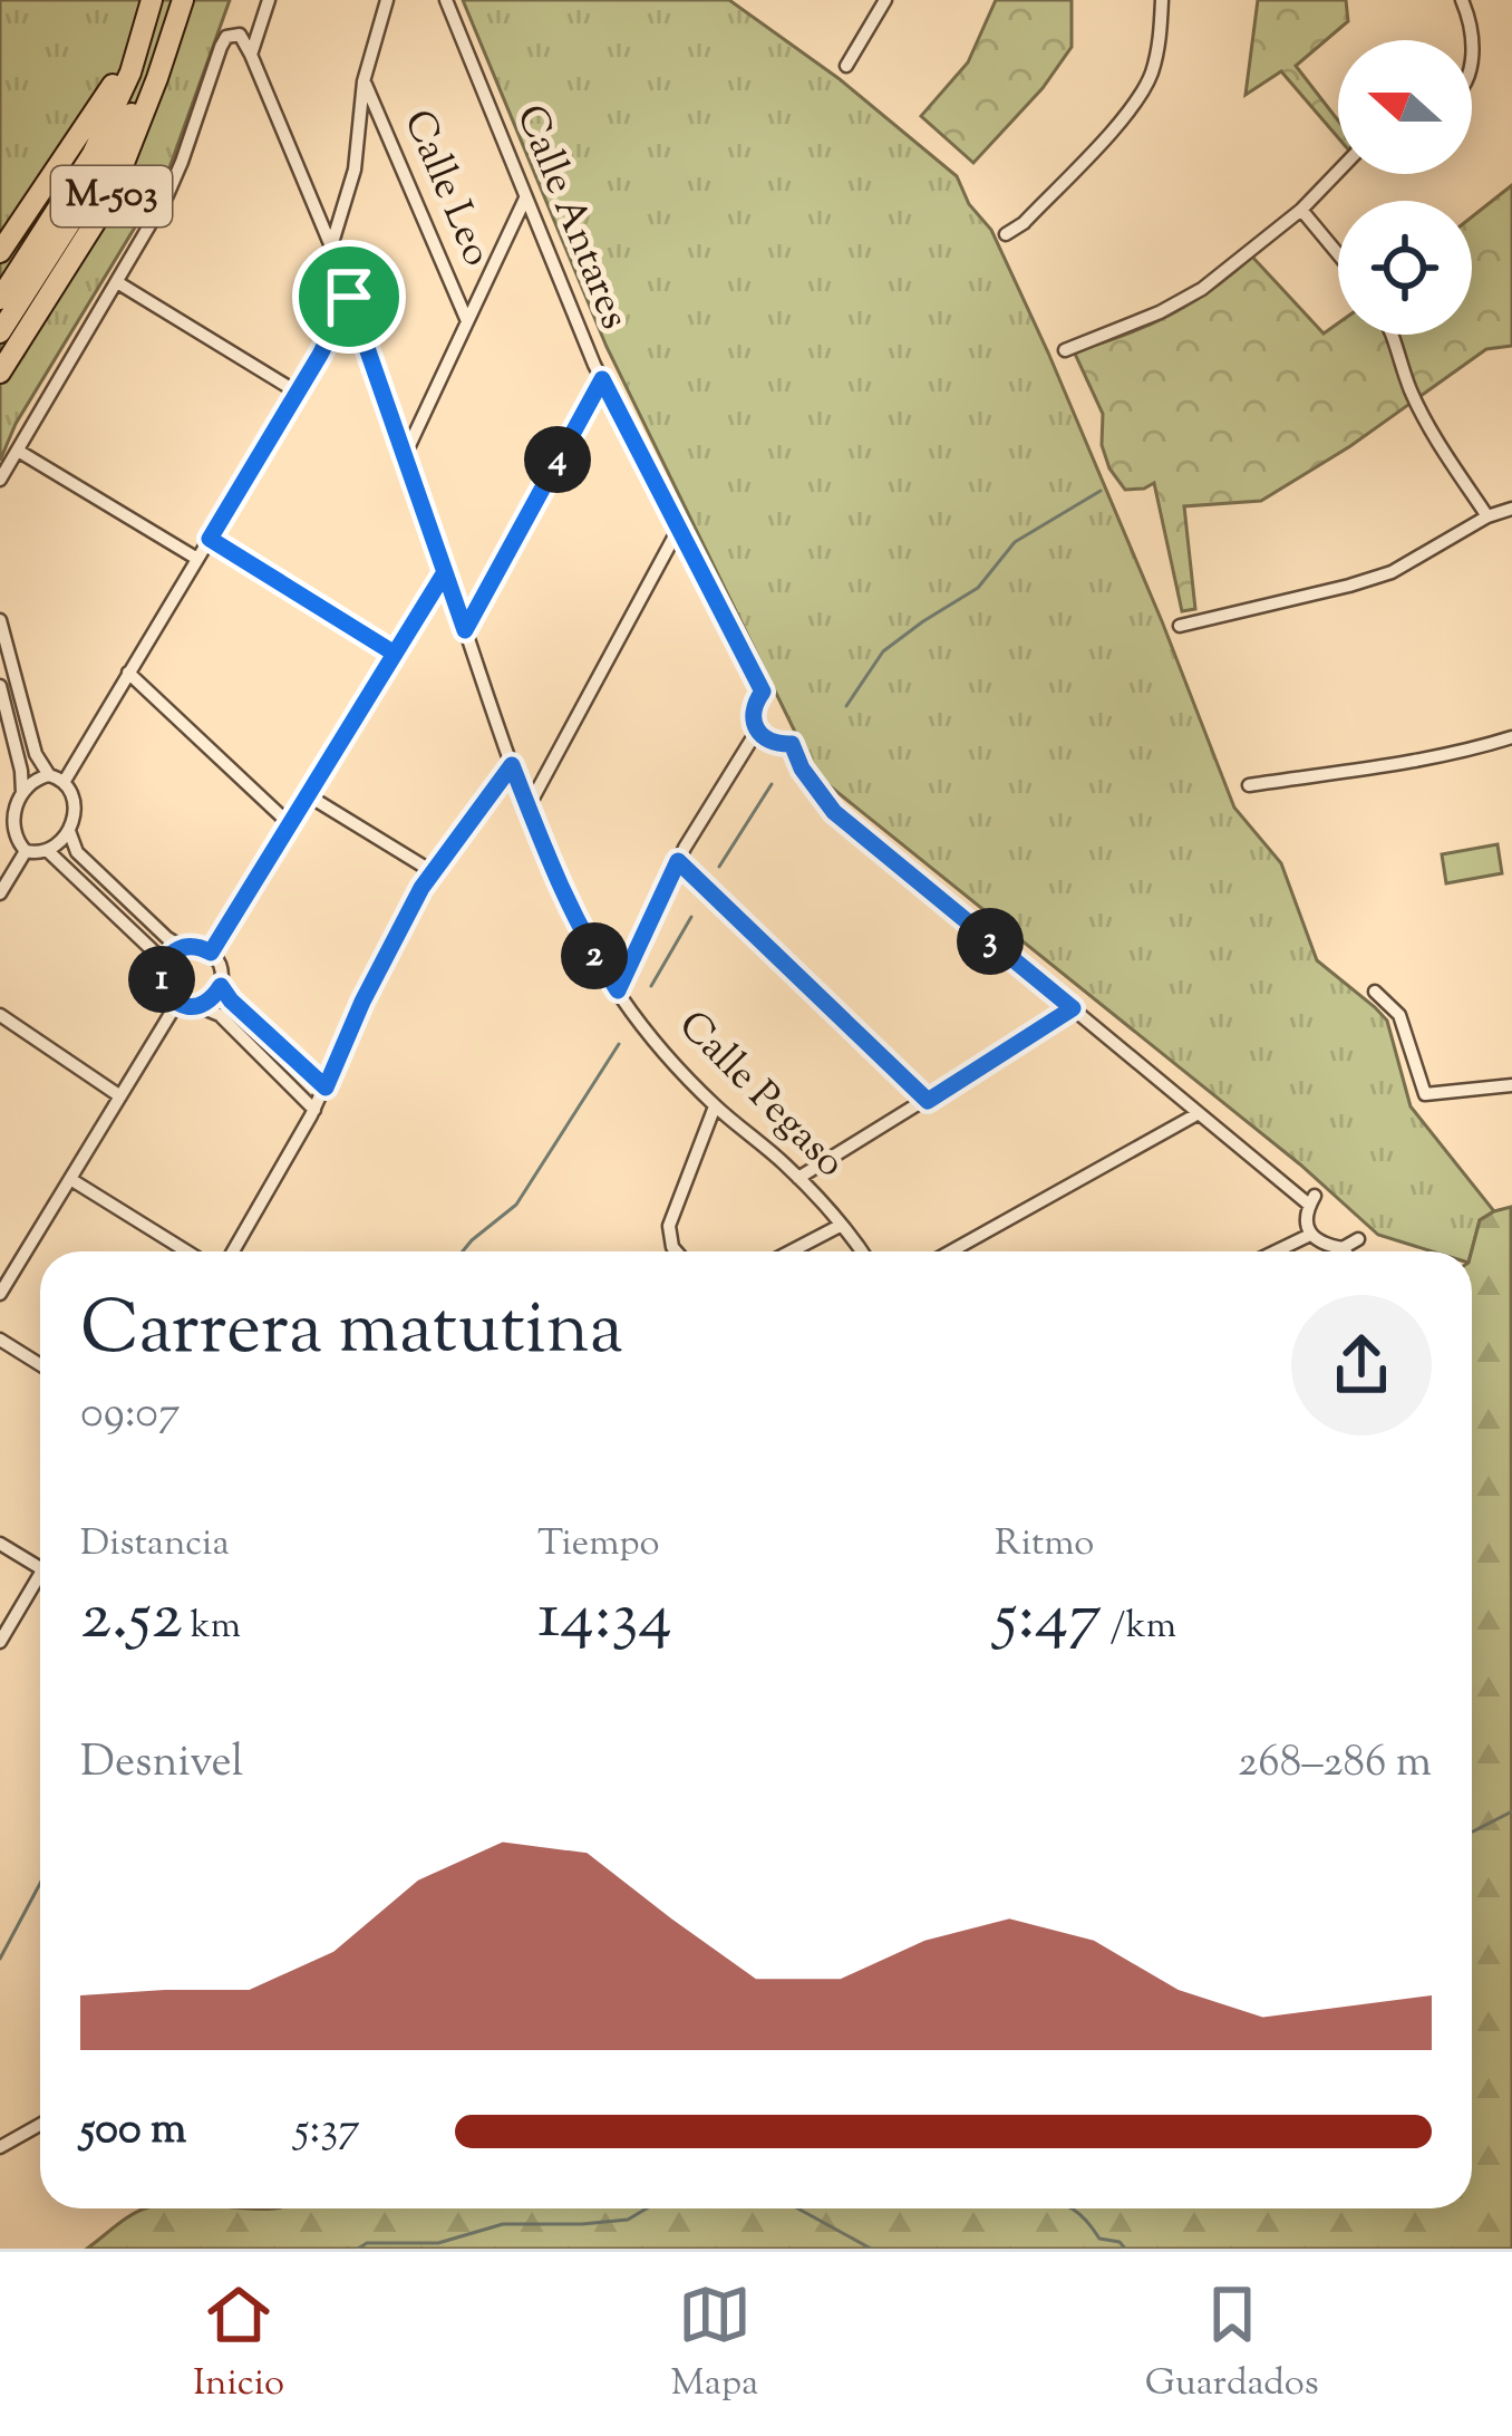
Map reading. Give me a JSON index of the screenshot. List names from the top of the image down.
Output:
{
  "streets": {
    "highway": ["M-503"],
    "street": ["Calle Leo", "Calle Antares", "Calle Pegaso"]
  },
  "north": "left",
  "page": {
    "pins": [
      "4",
      "3",
      "2",
      "1"
    ],
    "heading": ["Carrera matutina", "09:07"],
    "stats": [
      ["Distancia", "2.52 km"],
      ["Tiempo", "14:34"],
      ["Ritmo", "5:47 /km"]
    ],
    "chart": ["Desnivel", "268–286 m"],
    "list": [
      {
        "name": "500 m",
        "note": "5:37"
      }
    ],
    "tabs": ["Inicio", "Mapa", "Guardados"]
  }
}
